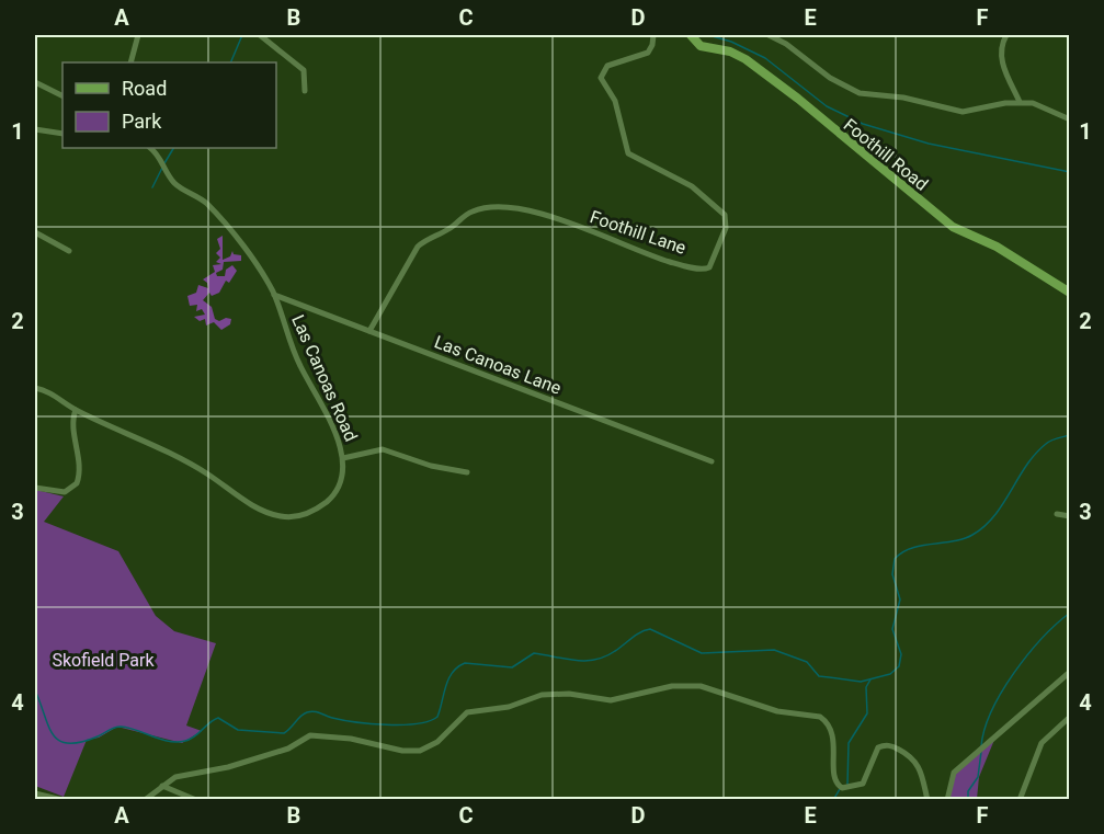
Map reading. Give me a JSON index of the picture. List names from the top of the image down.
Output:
{
  "streets": {
    "main road": ["Foothill Road"],
    "street": ["Foothill Lane", "Las Canoas Lane", "Las Canoas Road"]
  },
  "crossings": [
    ["Foothill Lane", "Las Canoas Lane"],
    ["Las Canoas Lane", "Las Canoas Road"]
  ],
  "parks": ["Skofield Park"],
  "legend": ["Road", "Park"],
  "grid": {
    "columns": [
      "A",
      "B",
      "C",
      "D",
      "E",
      "F"
    ],
    "rows": [
      "1",
      "2",
      "3",
      "4"
    ]
  }
}
